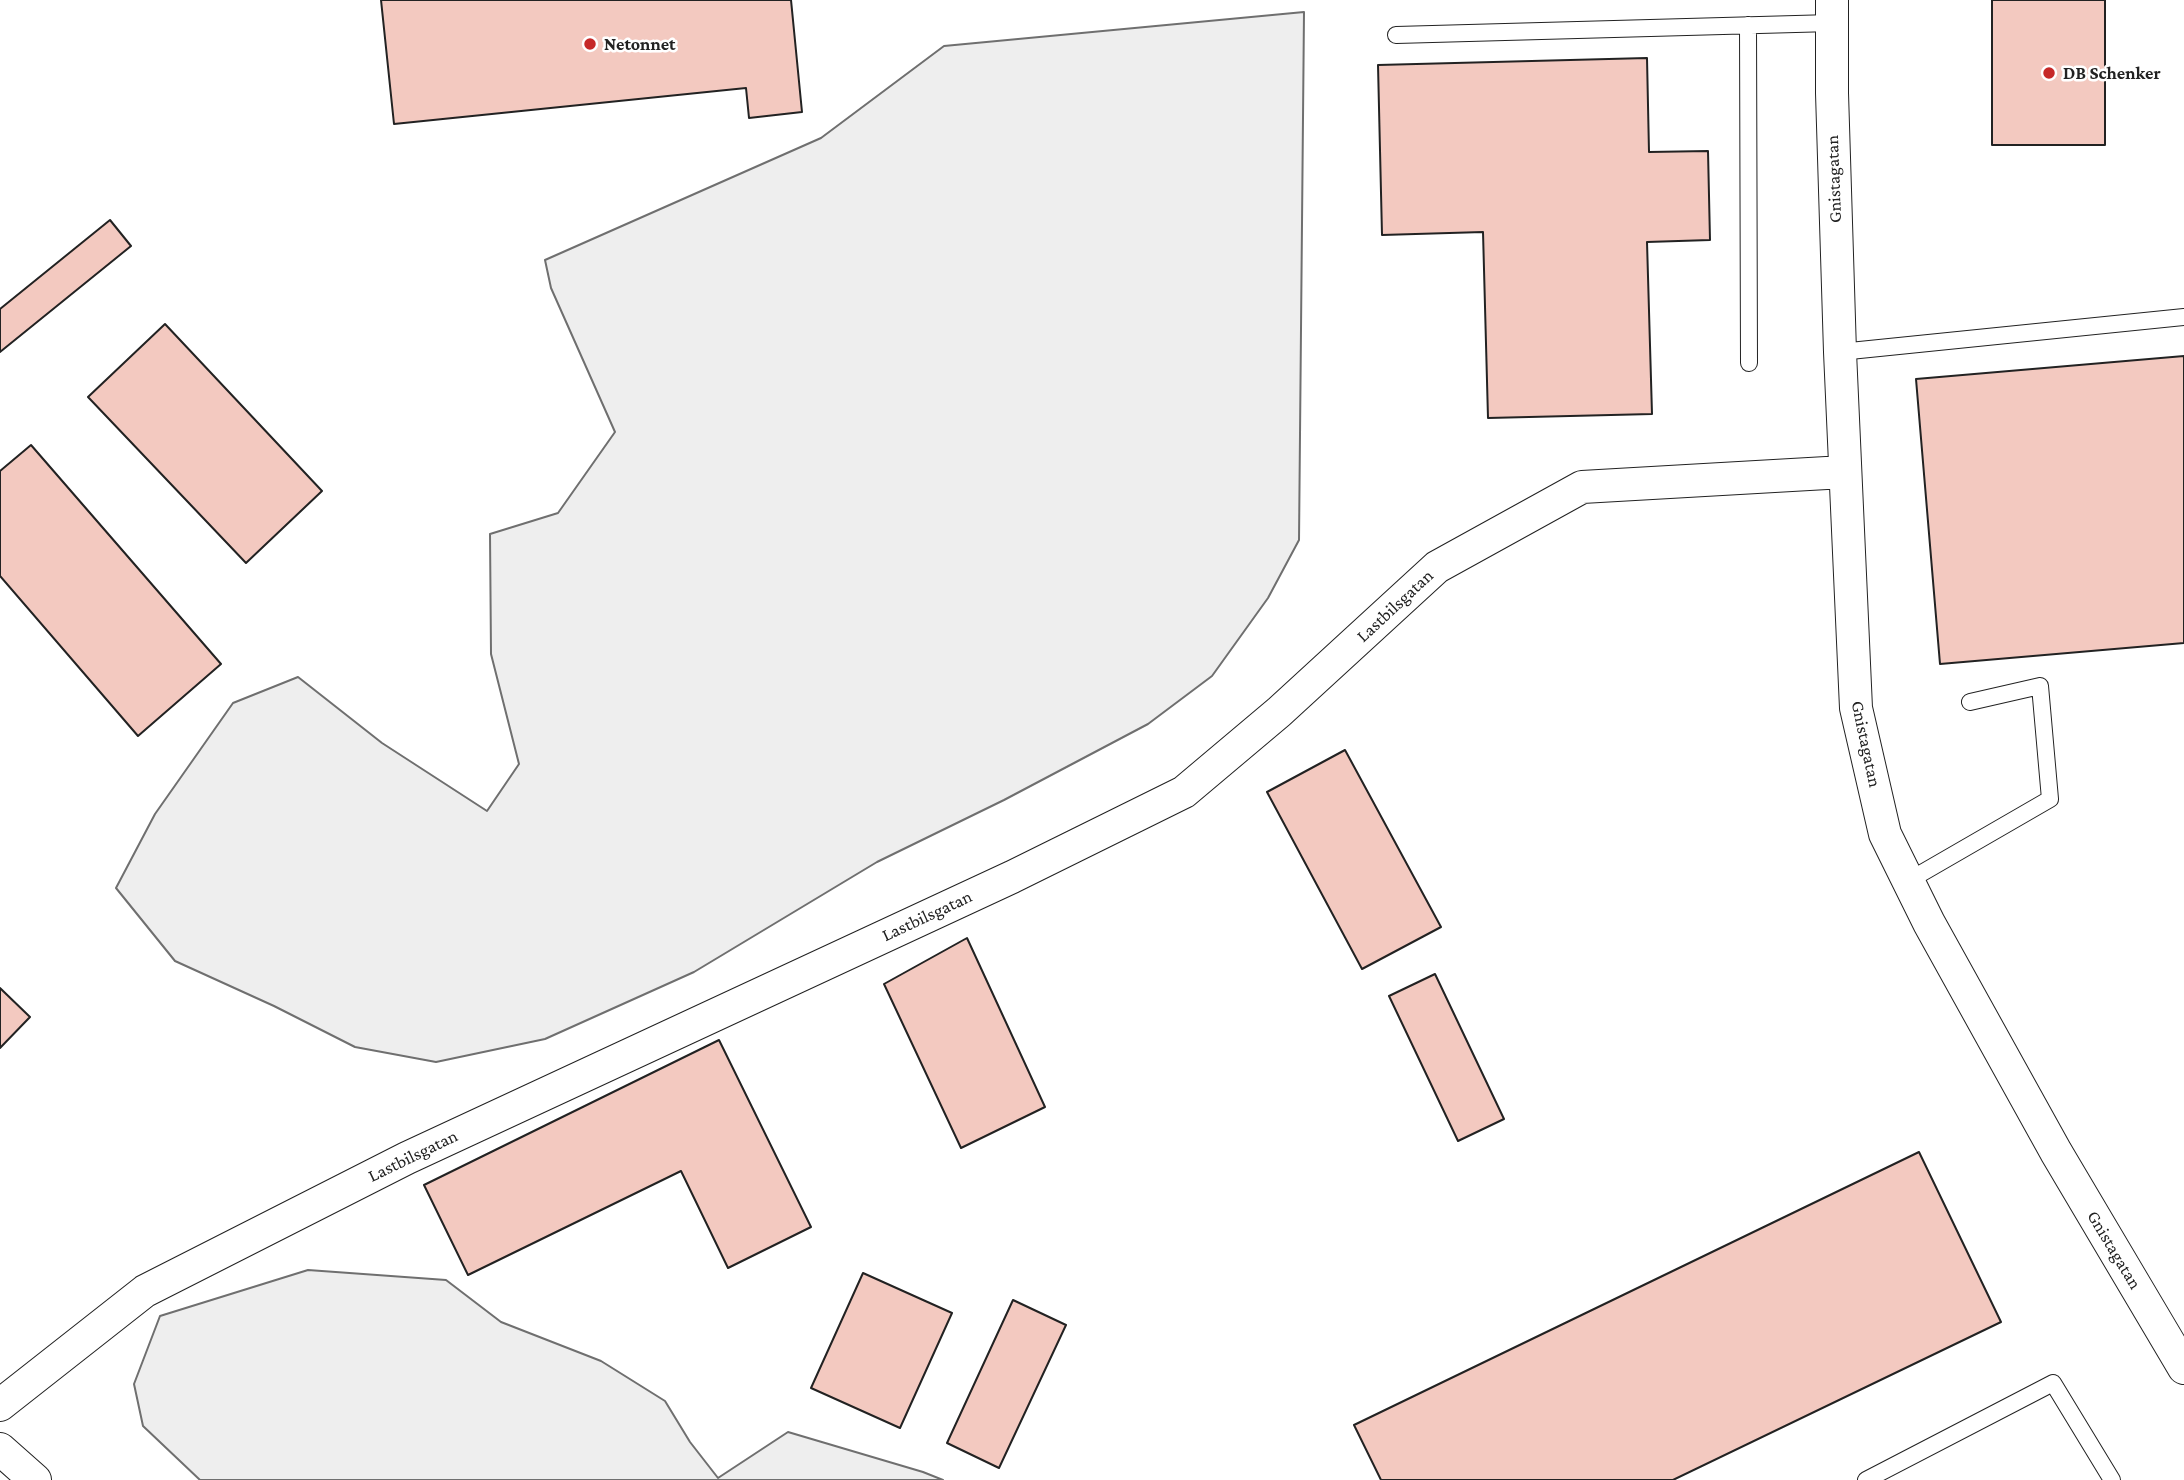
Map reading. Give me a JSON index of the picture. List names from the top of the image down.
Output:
{
  "streets": {
    "street": ["Gnistagatan", "Lastbilsgatan"]
  },
  "crossings": [
    ["Gnistagatan", "Lastbilsgatan"]
  ],
  "places": ["Netonnet", "DB Schenker"]
}
